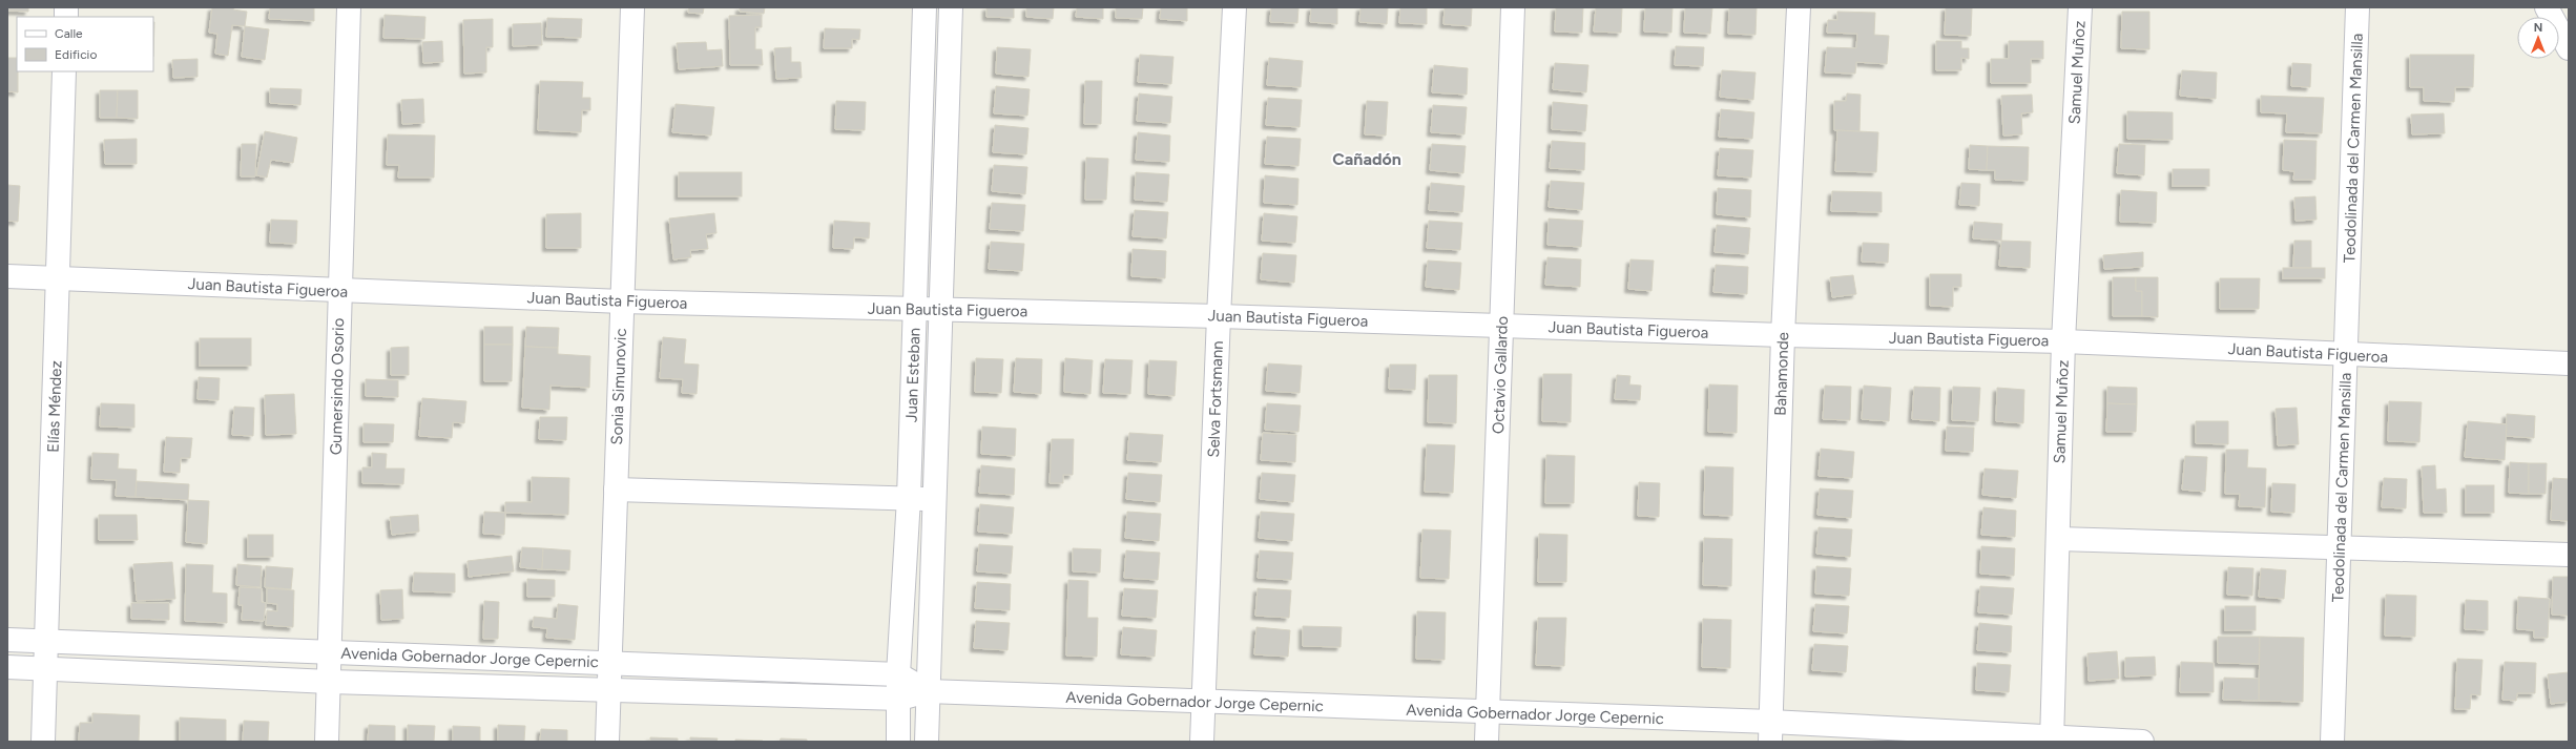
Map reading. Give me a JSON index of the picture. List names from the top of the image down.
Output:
{
  "streets": {
    "street": [
      "Samuel Muñoz",
      "Teodolinada del Carmen Mansilla",
      "Juan Bautista Figueroa",
      "Bahamonde",
      "Juan Esteban",
      "Octavio Gallardo",
      "Gumersindo Osorio",
      "Sonia Simunovic",
      "Selva Fortsmann",
      "Elías Méndez",
      "Avenida Gobernador Jorge Cepernic"
    ]
  },
  "crossings": [
    ["Samuel Muñoz", "Juan Bautista Figueroa"],
    ["Samuel Muñoz", "Avenida Gobernador Jorge Cepernic"],
    ["Teodolinada del Carmen Mansilla", "Juan Bautista Figueroa"],
    ["Juan Bautista Figueroa", "Bahamonde"],
    ["Juan Bautista Figueroa", "Juan Esteban"],
    ["Juan Bautista Figueroa", "Octavio Gallardo"],
    ["Juan Bautista Figueroa", "Gumersindo Osorio"],
    ["Juan Bautista Figueroa", "Sonia Simunovic"],
    ["Juan Bautista Figueroa", "Selva Fortsmann"],
    ["Juan Bautista Figueroa", "Elías Méndez"],
    ["Bahamonde", "Avenida Gobernador Jorge Cepernic"],
    ["Juan Esteban", "Avenida Gobernador Jorge Cepernic"],
    ["Octavio Gallardo", "Avenida Gobernador Jorge Cepernic"],
    ["Gumersindo Osorio", "Avenida Gobernador Jorge Cepernic"],
    ["Sonia Simunovic", "Avenida Gobernador Jorge Cepernic"],
    ["Selva Fortsmann", "Avenida Gobernador Jorge Cepernic"],
    ["Elías Méndez", "Avenida Gobernador Jorge Cepernic"]
  ],
  "districts": ["Cañadón"],
  "legend": ["Calle", "Edificio"],
  "north": "top"
}
